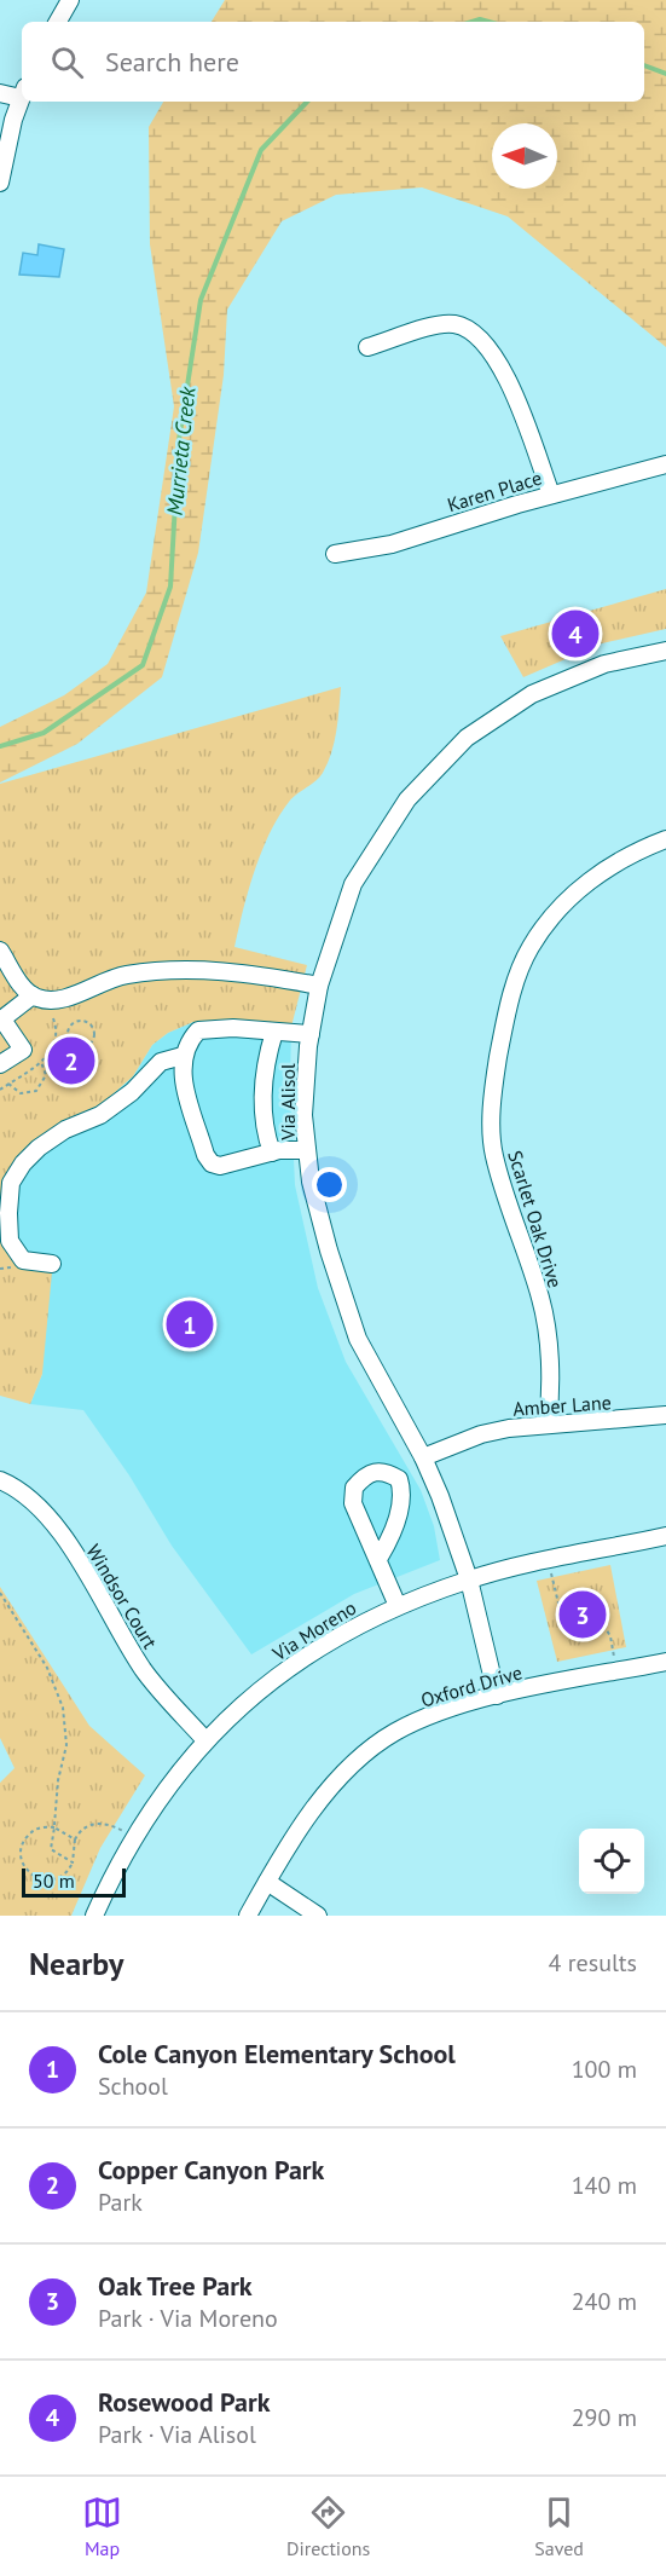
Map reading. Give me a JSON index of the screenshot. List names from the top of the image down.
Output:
{
  "streets": {
    "street": [
      "Karen Place",
      "Via Alisol",
      "Scarlet Oak Drive",
      "Amber Lane",
      "Windsor Court",
      "Via Moreno",
      "Oxford Drive"
    ]
  },
  "crossings": [
    ["Via Alisol", "Amber Lane"],
    ["Via Alisol", "Via Moreno"],
    ["Via Alisol", "Oxford Drive"],
    ["Scarlet Oak Drive", "Amber Lane"],
    ["Windsor Court", "Via Moreno"]
  ],
  "water": ["Murrieta Creek"],
  "scale_bar": "50 m",
  "north": "left",
  "page": {
    "search": "Search here",
    "pins": [
      "4",
      "2",
      "1",
      "3"
    ],
    "scale": "50 m",
    "heading": ["Nearby", "4 results"],
    "list": [
      {
        "mark": "1",
        "name": "Cole Canyon Elementary School",
        "note": "School",
        "value": "100 m"
      },
      {
        "mark": "2",
        "name": "Copper Canyon Park",
        "note": "Park",
        "value": "140 m"
      },
      {
        "mark": "3",
        "name": "Oak Tree Park",
        "note": "Park · Via Moreno",
        "value": "240 m"
      },
      {
        "mark": "4",
        "name": "Rosewood Park",
        "note": "Park · Via Alisol",
        "value": "290 m"
      }
    ],
    "nav": ["Map", "Directions", "Saved"]
  }
}
